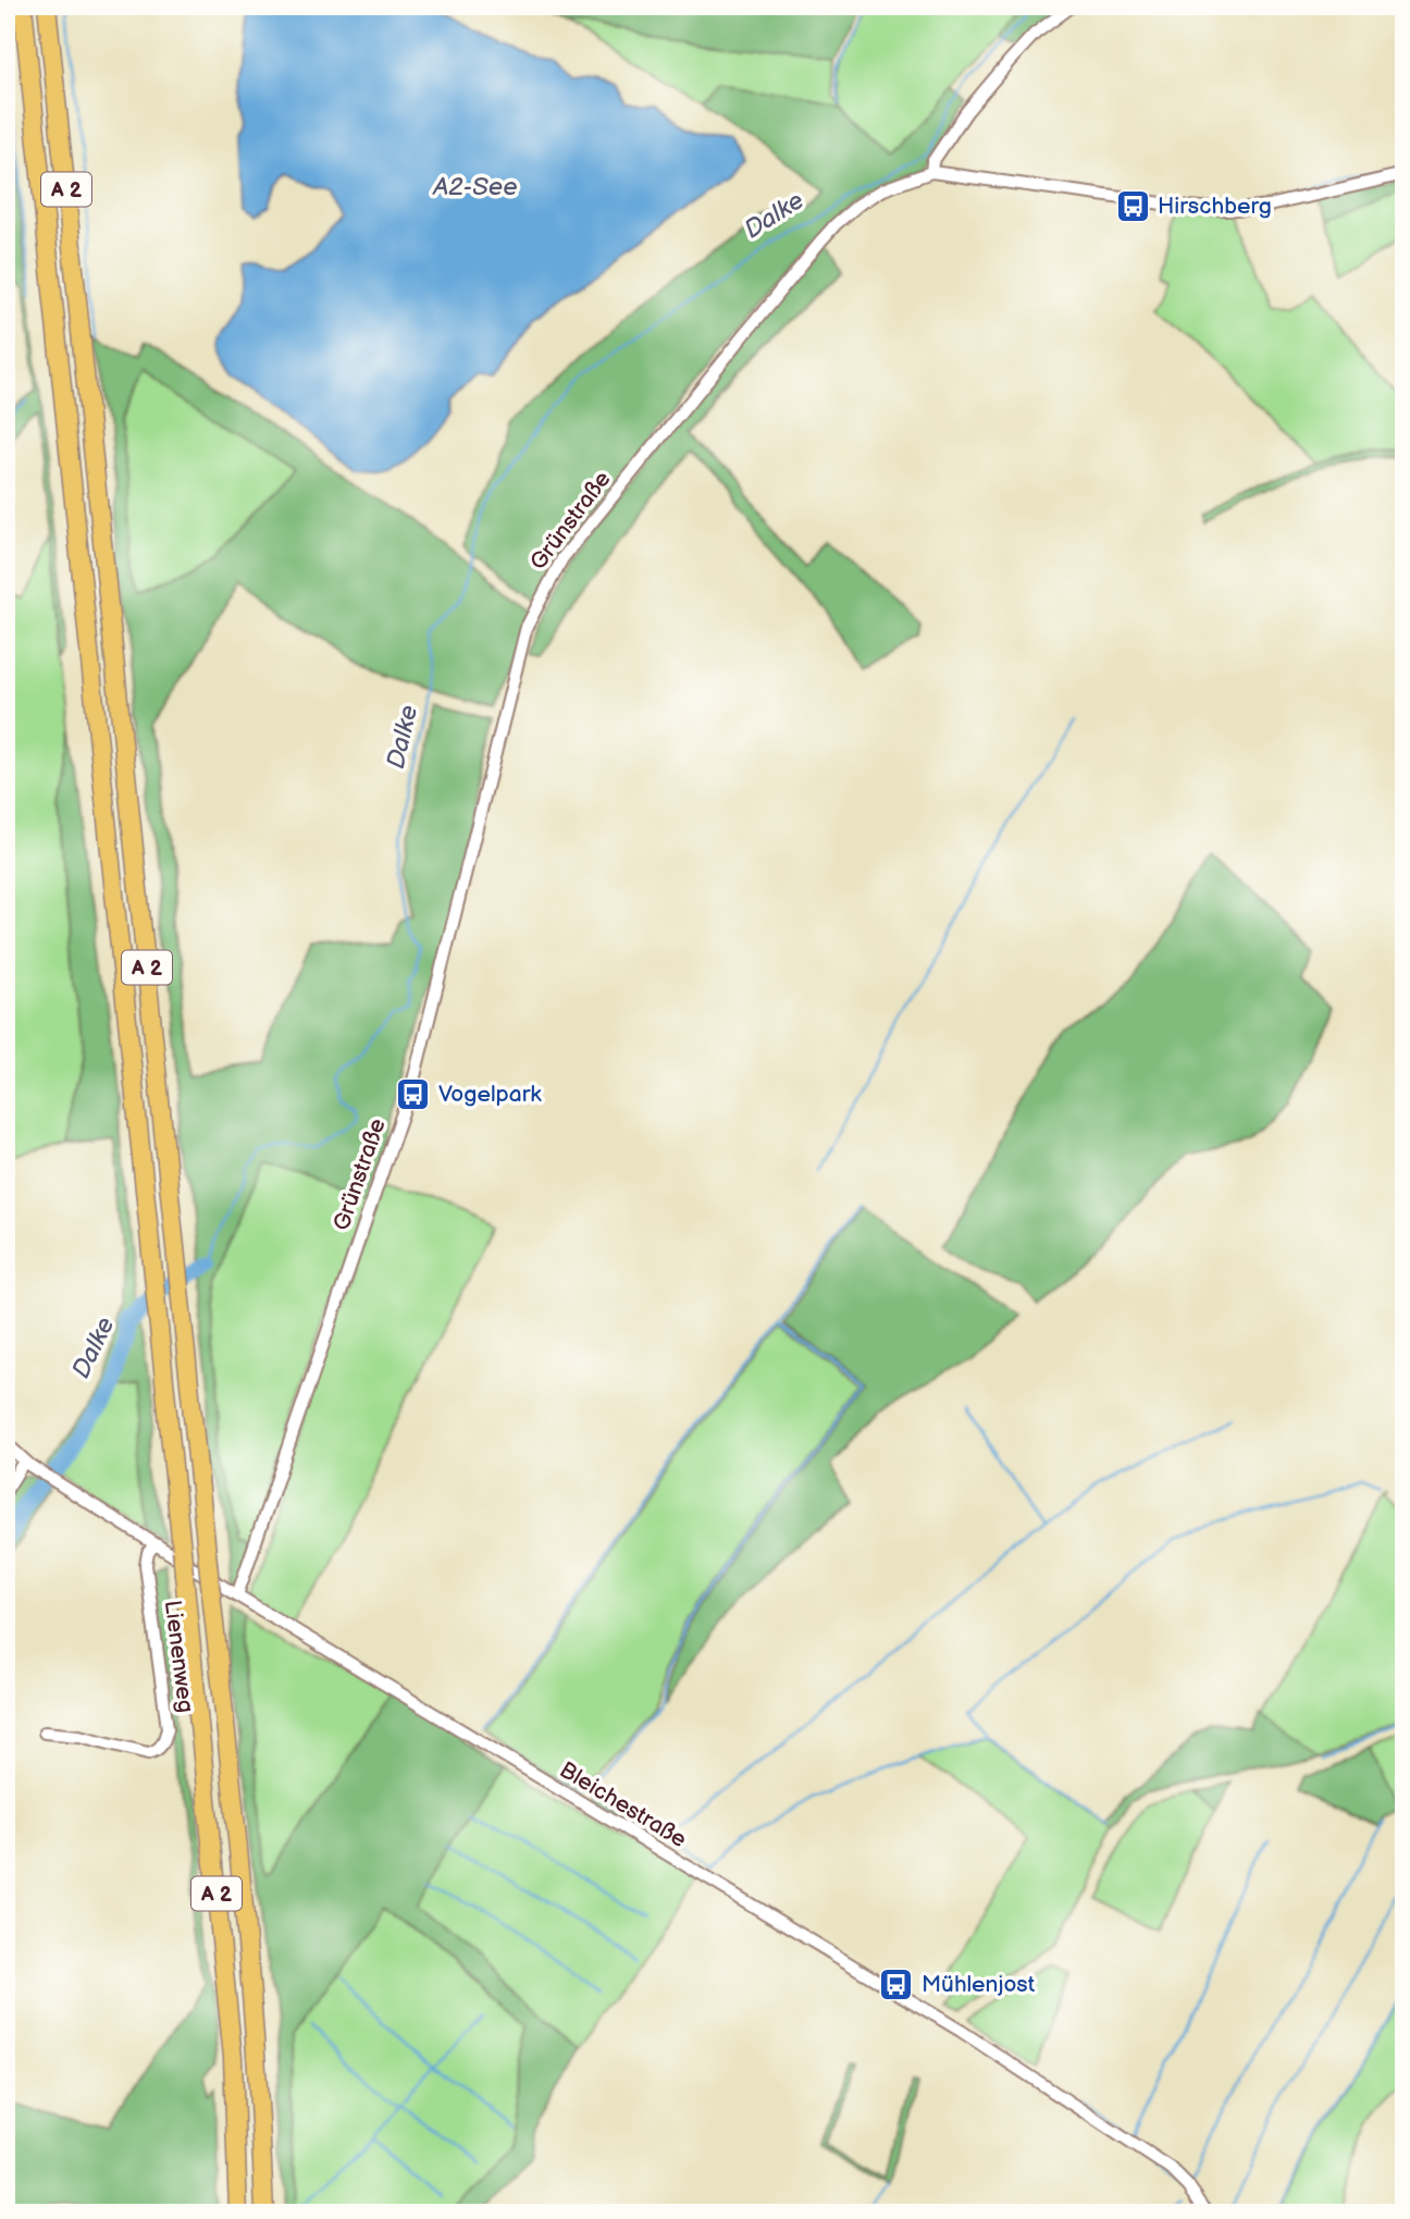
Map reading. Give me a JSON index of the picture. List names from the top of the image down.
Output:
{
  "streets": {
    "highway": ["A 2"],
    "street": ["Grünstraße", "Lienenweg", "Bleichestraße"]
  },
  "crossings": [
    ["Grünstraße", "Bleichestraße"],
    ["Lienenweg", "Bleichestraße"]
  ],
  "water": ["A2-See", "Dalke"],
  "places": {
    "bus stop": ["Hirschberg", "Vogelpark", "Mühlenjost"]
  }
}
